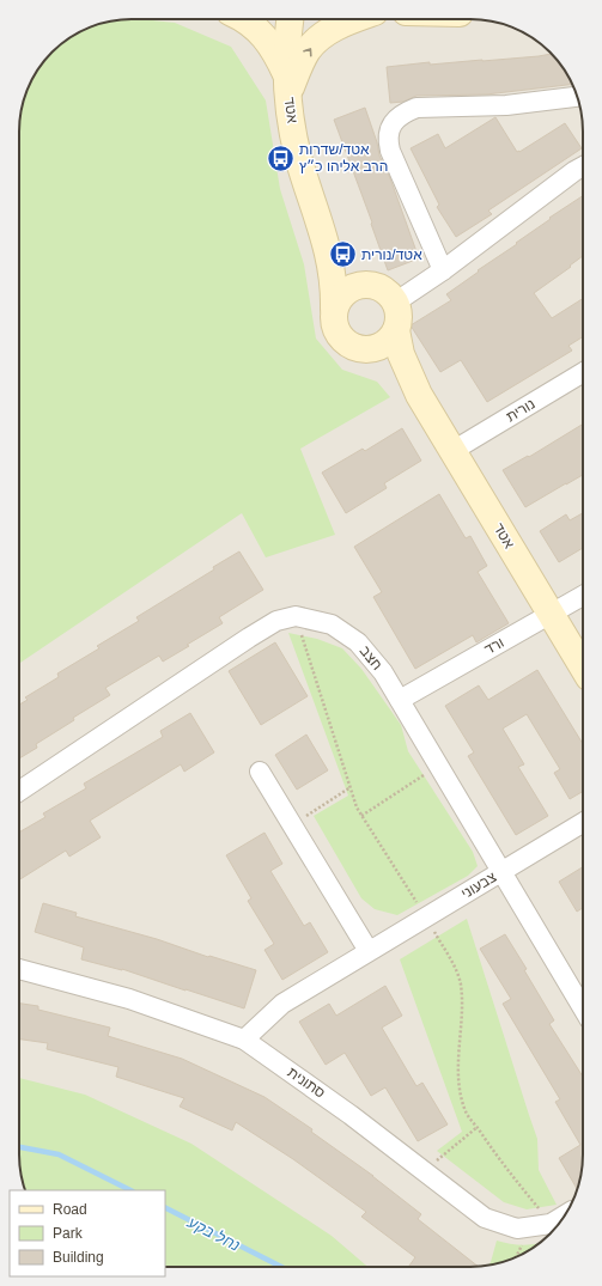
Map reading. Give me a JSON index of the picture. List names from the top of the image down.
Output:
{
  "streets": {
    "street": [
      "אטד",
      "נורית",
      "ורד",
      "חצב",
      "צבעוני",
      "סתונית"
    ]
  },
  "crossings": [
    ["אטד", "נורית"],
    ["אטד", "ורד"],
    ["ורד", "חצב"],
    ["חצב", "צבעוני"],
    ["צבעוני", "סתונית"]
  ],
  "water": ["נחל בקע"],
  "places": {
    "bus stop": ["אטד/שדרות הרב אליהו כ״ץ", "אטד/נורית"]
  },
  "legend": ["Road", "Park", "Building"]
}
